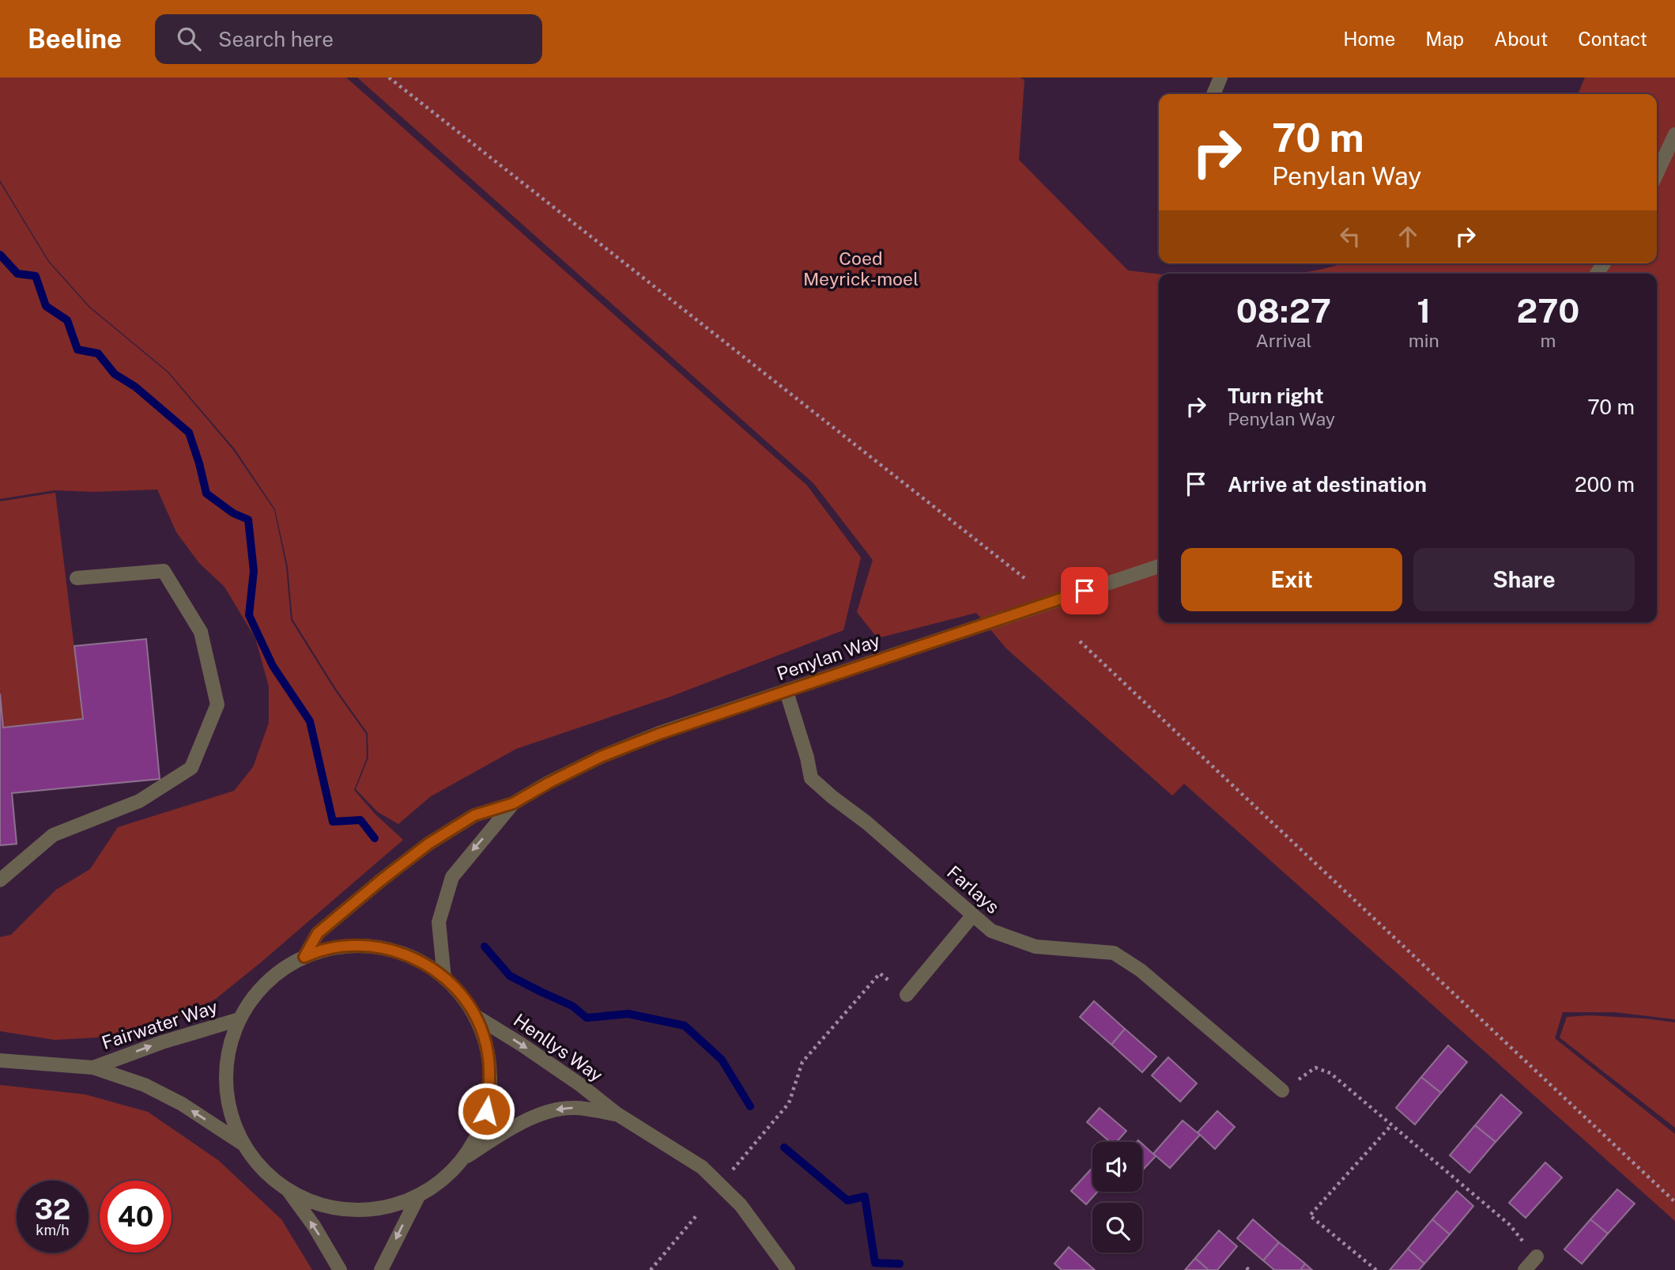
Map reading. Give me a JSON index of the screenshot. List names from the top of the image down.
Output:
{
  "streets": {
    "street": [
      "Penylan Way",
      "Farlays",
      "Fairwater Way",
      "Henllys Way"
    ]
  },
  "crossings": [
    ["Penylan Way", "Farlays"]
  ],
  "parks": ["Coed Meyrick-moel"],
  "page": {
    "header": "Beeline",
    "search": "Search here",
    "nav": [
      "Home",
      "Map",
      "About",
      "Contact"
    ],
    "turn": ["70 m", "Penylan Way"],
    "eta": [
      "08:27",
      "Arrival",
      "1",
      "min",
      "270",
      "m"
    ],
    "list": [
      {
        "name": "Turn right",
        "note": "Penylan Way",
        "value": "70 m"
      },
      {
        "name": "Arrive at destination",
        "value": "200 m"
      }
    ],
    "buttons": ["Exit", "Share"],
    "speed": "32 km/h",
    "limit": "40"
  }
}
